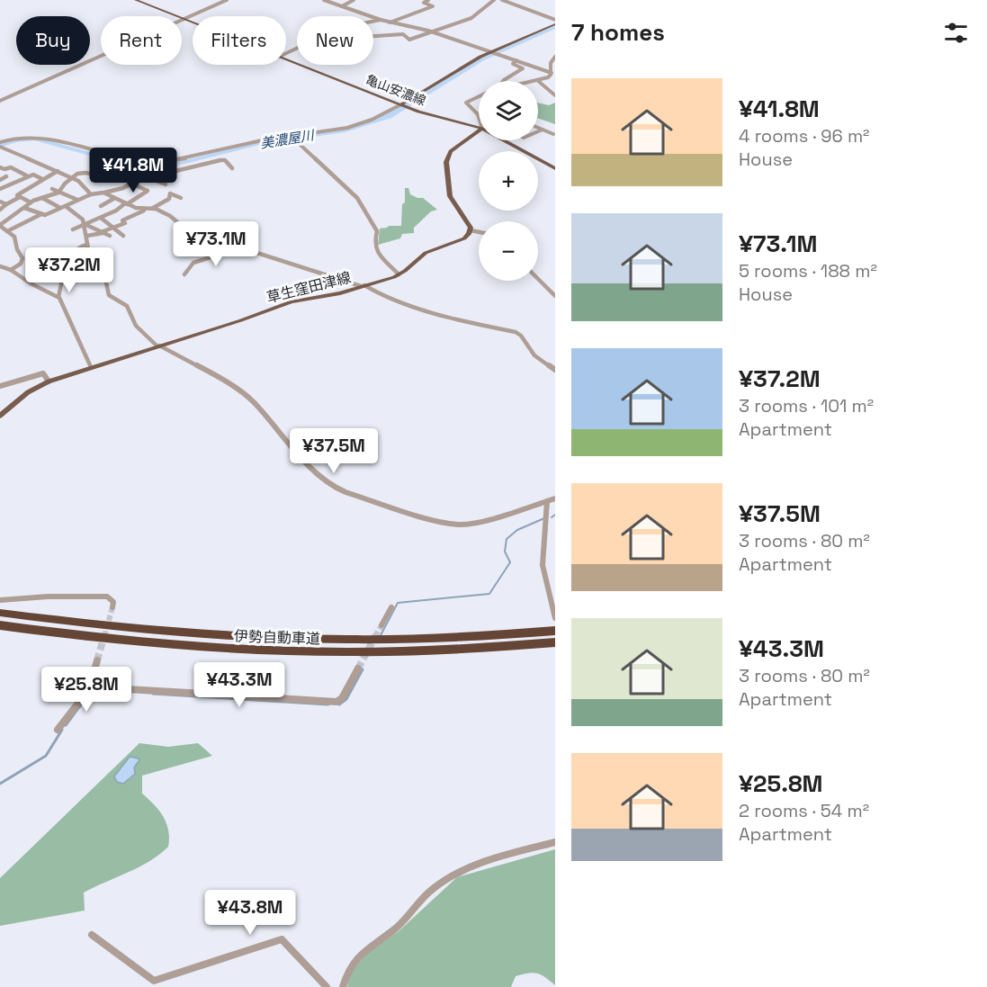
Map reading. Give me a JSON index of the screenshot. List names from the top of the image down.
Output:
{
  "streets": {
    "highway": ["伊勢自動車道"],
    "main road": ["亀山安濃線", "草生窪田津線"]
  },
  "water": ["美濃屋川"],
  "page": {
    "heading": "7 homes",
    "chip": [
      "Buy",
      "Rent",
      "Filters",
      "New"
    ],
    "list": [
      {
        "name": "¥41.8M",
        "note": "4 rooms · 96 m² · House"
      },
      {
        "name": "¥73.1M",
        "note": "5 rooms · 188 m² · House"
      },
      {
        "name": "¥37.2M",
        "note": "3 rooms · 101 m² · Apartment"
      },
      {
        "name": "¥37.5M",
        "note": "3 rooms · 80 m² · Apartment"
      },
      {
        "name": "¥43.3M",
        "note": "3 rooms · 80 m² · Apartment"
      },
      {
        "name": "¥25.8M",
        "note": "2 rooms · 54 m² · Apartment"
      }
    ],
    "map_buttons": ["+", "−"],
    "price": [
      "¥41.8M",
      "¥73.1M",
      "¥37.2M",
      "¥37.5M",
      "¥43.3M",
      "¥25.8M",
      "¥43.8M"
    ]
  }
}
